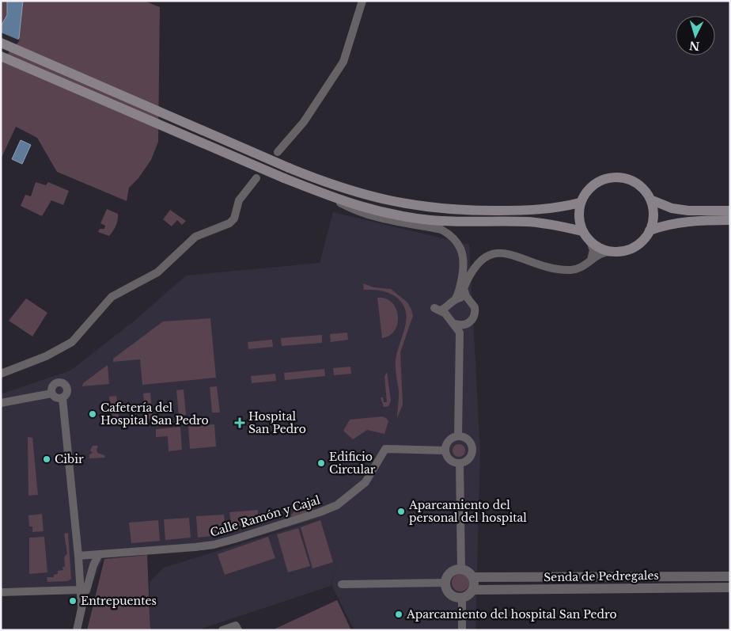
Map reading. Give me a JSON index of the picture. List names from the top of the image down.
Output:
{
  "streets": {
    "street": ["Calle Ramón y Cajal", "Senda de Pedregales"]
  },
  "places": {
    "other": [
      "Cafetería del Hospital San Pedro",
      "Cibir",
      "Edificio Circular",
      "Aparcamiento del personal del hospital",
      "Entrepuentes",
      "Aparcamiento del hospital San Pedro"
    ],
    "health": ["Hospital San Pedro"]
  },
  "north": "bottom"
}
